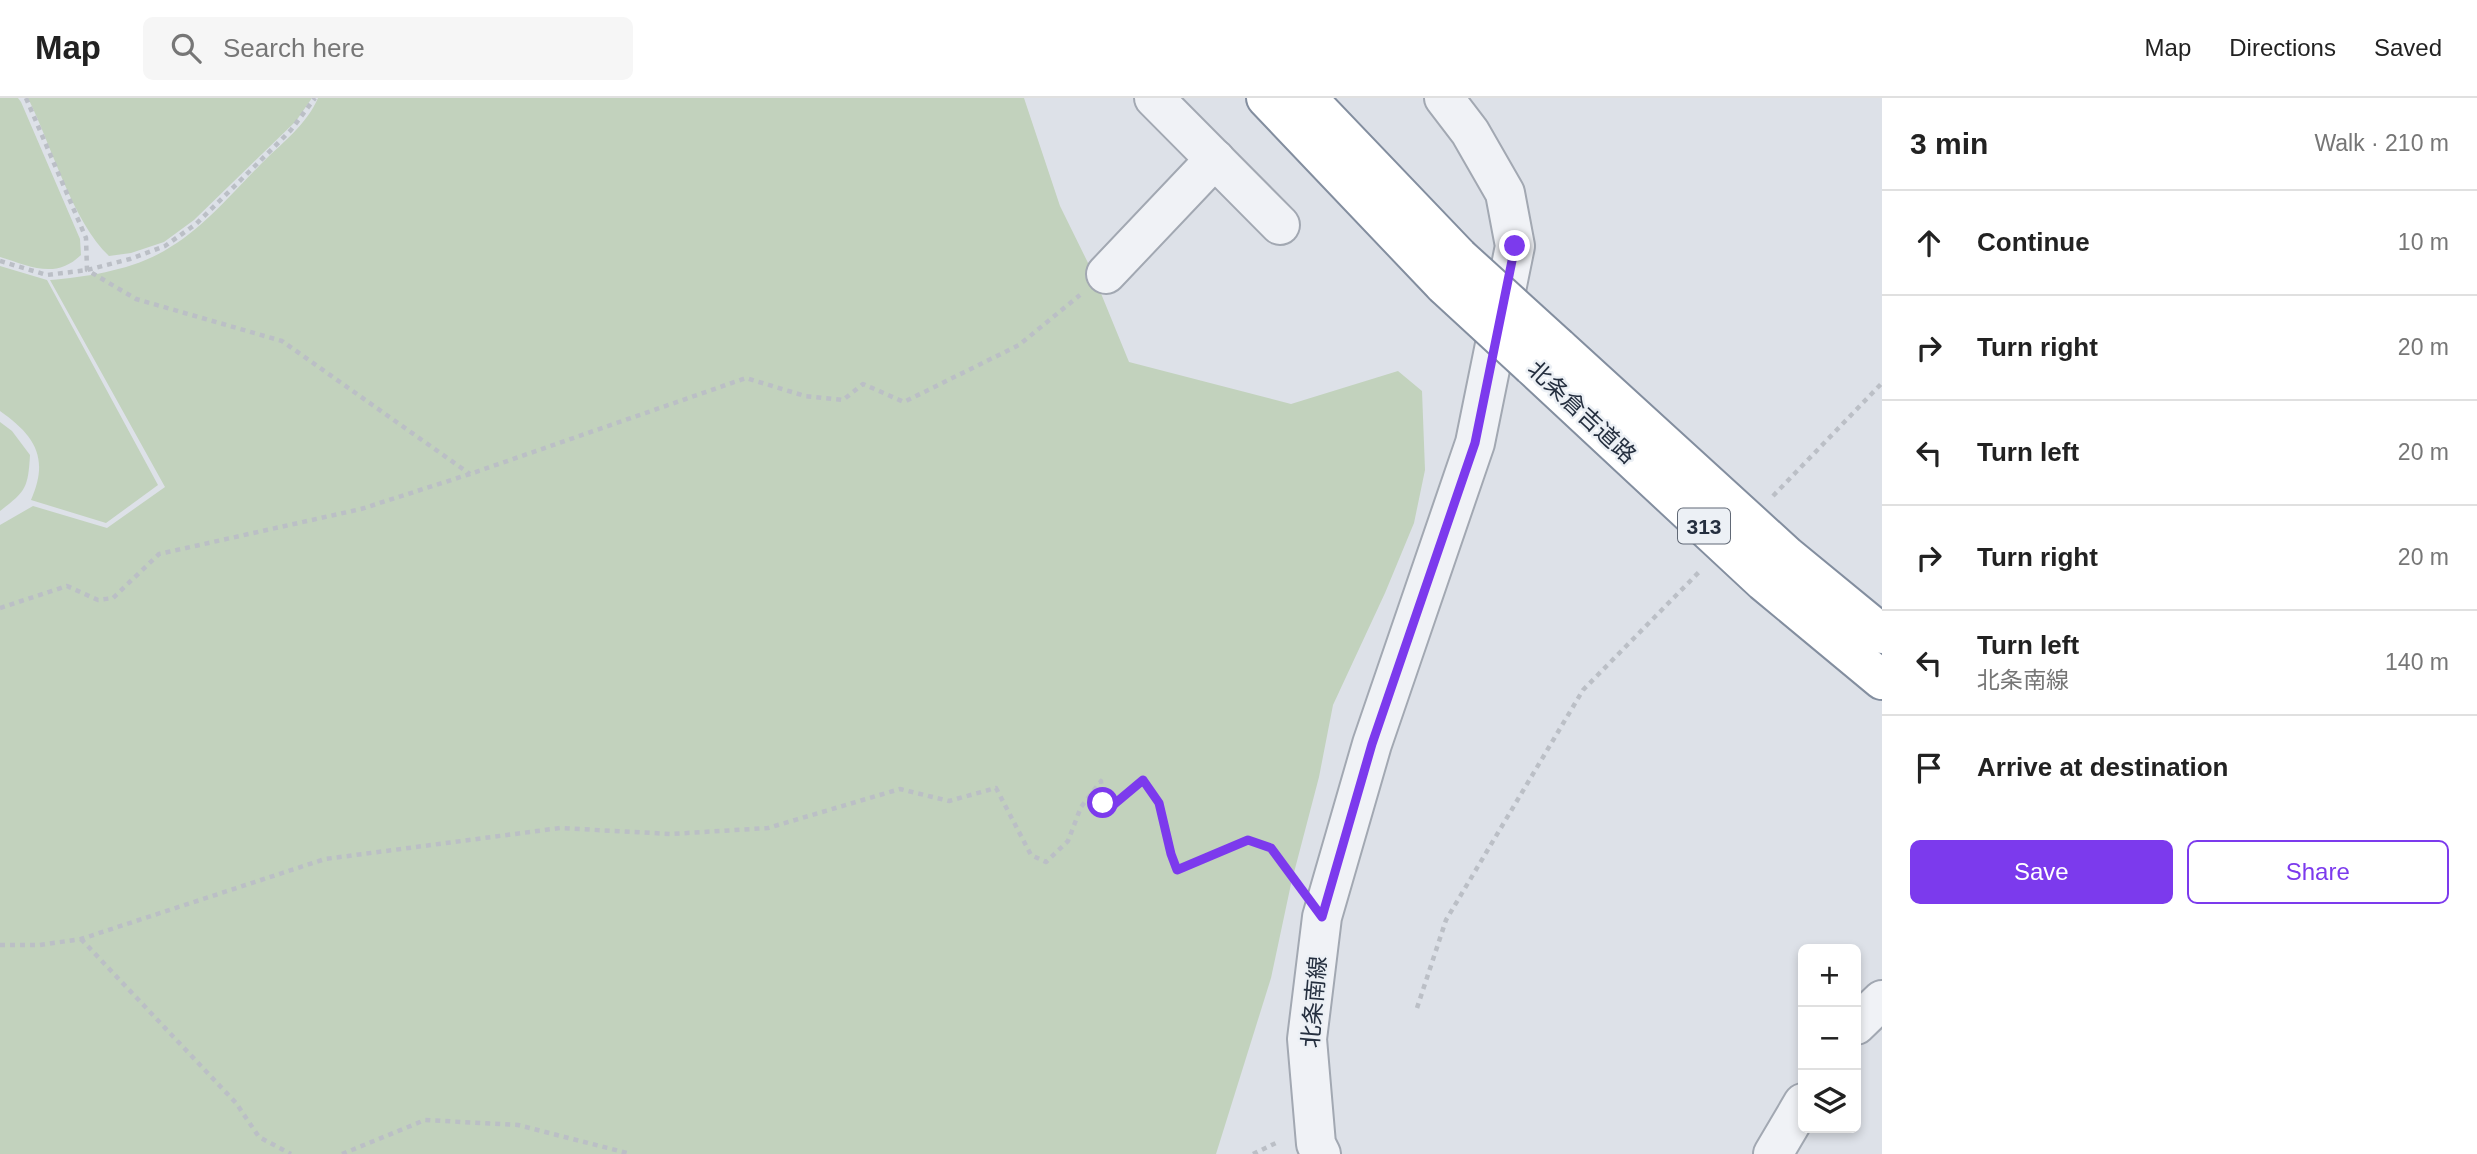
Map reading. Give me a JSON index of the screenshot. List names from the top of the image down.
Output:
{
  "streets": {
    "highway": ["北条倉吉道路", "313"],
    "street": ["北条南線"]
  },
  "page": {
    "header": "Map",
    "search": "Search here",
    "nav": ["Map", "Directions", "Saved"],
    "heading": ["3 min", "Walk · 210 m"],
    "list": [
      ["Continue", "10 m"],
      ["Turn right", "20 m"],
      ["Turn left", "20 m"],
      ["Turn right", "20 m"],
      ["Turn left", "北条南線", "140 m"],
      "Arrive at destination"
    ],
    "buttons": ["Save", "Share"],
    "map_buttons": ["+", "−"]
  }
}
